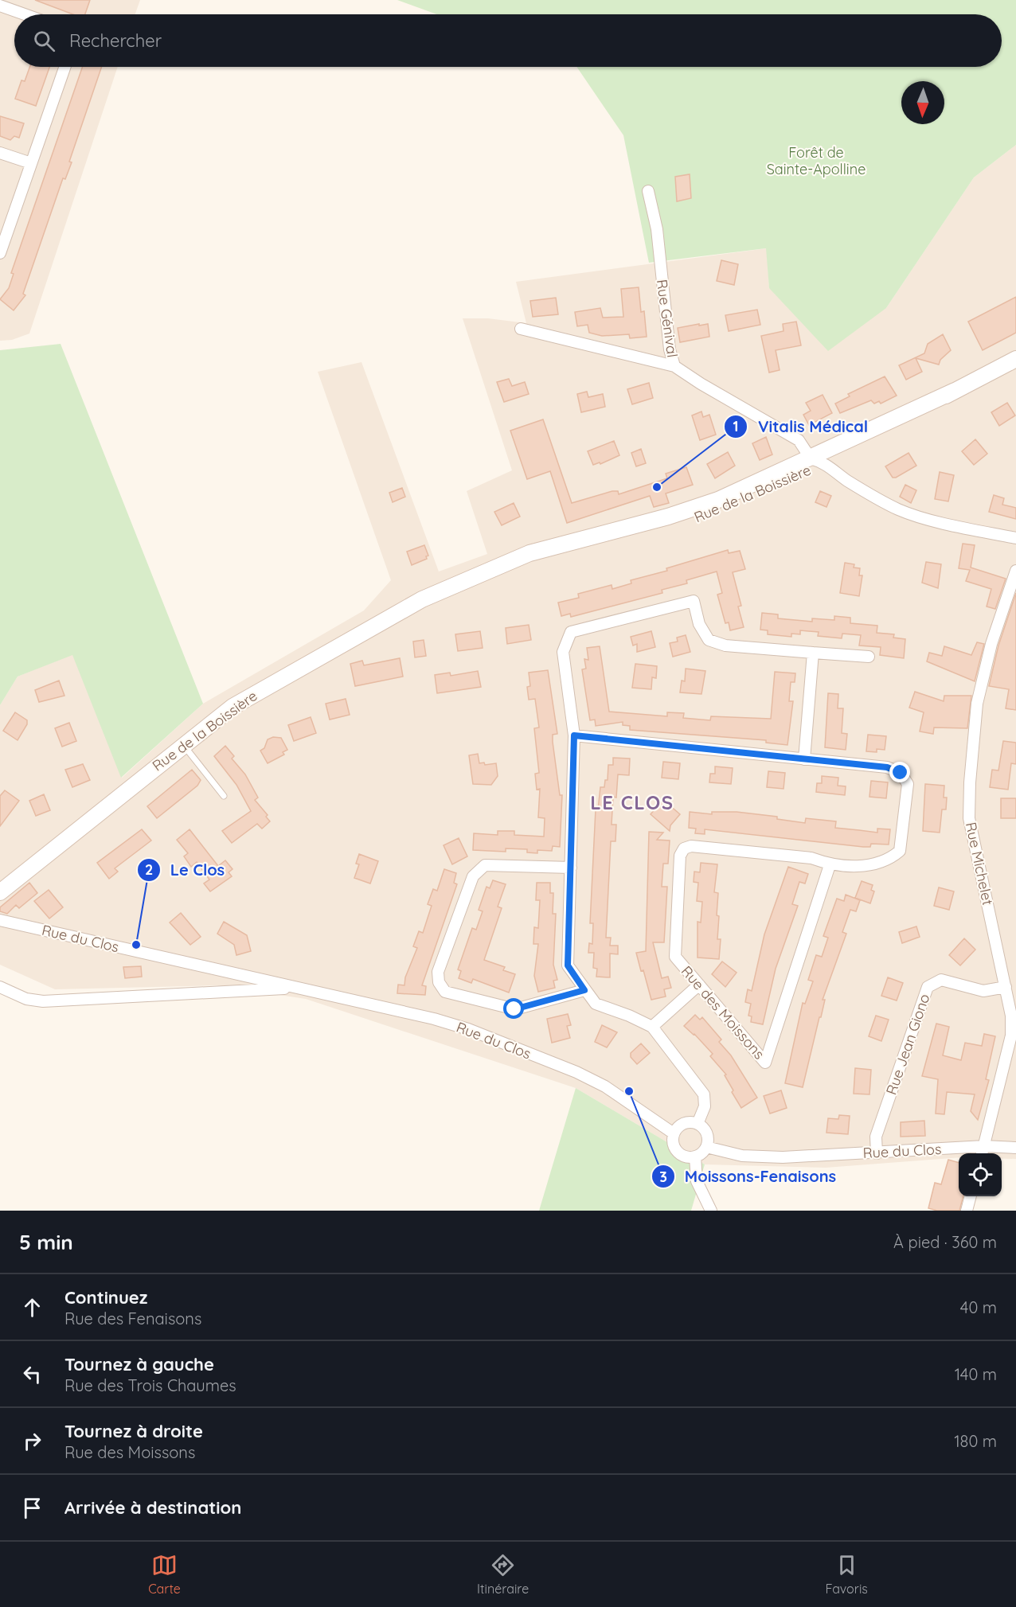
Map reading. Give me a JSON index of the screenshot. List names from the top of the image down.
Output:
{
  "streets": {
    "main road": ["Rue de la Boissière"],
    "street": [
      "Rue Génival",
      "Rue Michelet",
      "Rue du Clos",
      "Rue des Moissons",
      "Rue Jean Giono"
    ]
  },
  "crossings": [
    ["Rue Génival", "Rue de la Boissière"],
    ["Rue Michelet", "Rue du Clos"],
    ["Rue Michelet", "Rue Jean Giono"],
    ["Rue du Clos", "Rue Jean Giono"]
  ],
  "districts": ["LE CLOS"],
  "parks": ["Forêt de Sainte-Apolline"],
  "places": ["Vitalis Médical", "Le Clos", "Moissons-Fenaisons"],
  "north": "bottom",
  "page": {
    "search": "Rechercher",
    "heading": ["5 min", "À pied · 360 m"],
    "list": [
      ["Continuez", "Rue des Fenaisons", "40 m"],
      ["Tournez à gauche", "Rue des Trois Chaumes", "140 m"],
      ["Tournez à droite", "Rue des Moissons", "180 m"],
      "Arrivée à destination"
    ],
    "nav": ["Carte", "Itinéraire", "Favoris"]
  }
}
